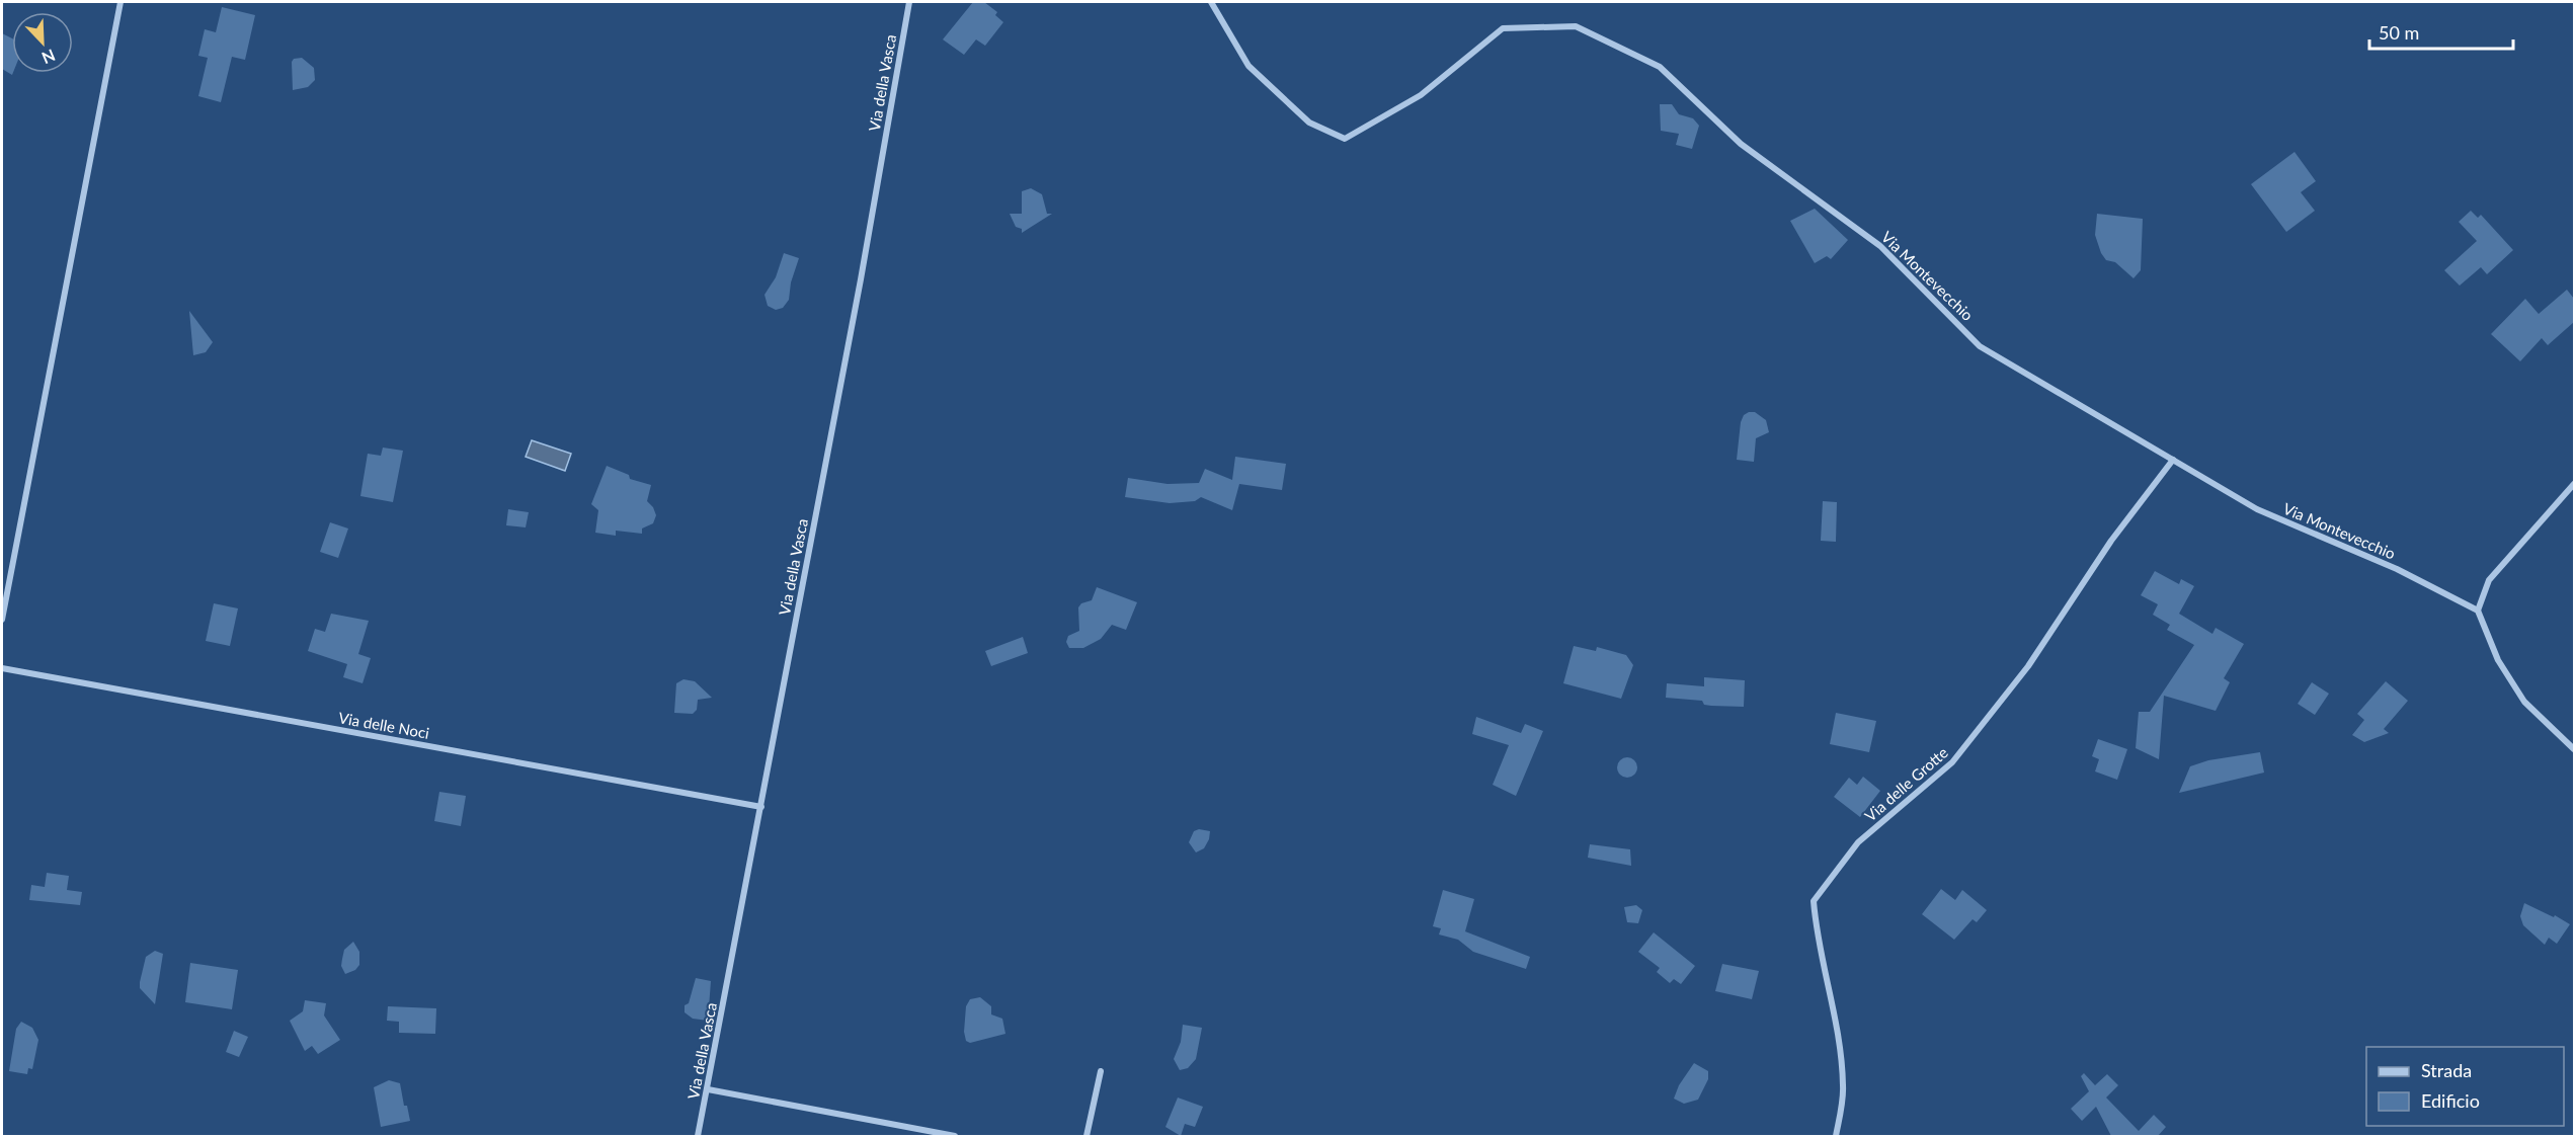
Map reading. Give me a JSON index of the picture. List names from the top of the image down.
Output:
{
  "streets": {
    "street": [
      "Via della Vasca",
      "Via Montevecchio",
      "Via delle Noci",
      "Via delle Grotte"
    ]
  },
  "crossings": [
    ["Via della Vasca", "Via delle Noci"],
    ["Via Montevecchio", "Via delle Grotte"]
  ],
  "legend": ["Strada", "Edificio"],
  "scale_bar": "50 m",
  "north": "bottom right"
}
